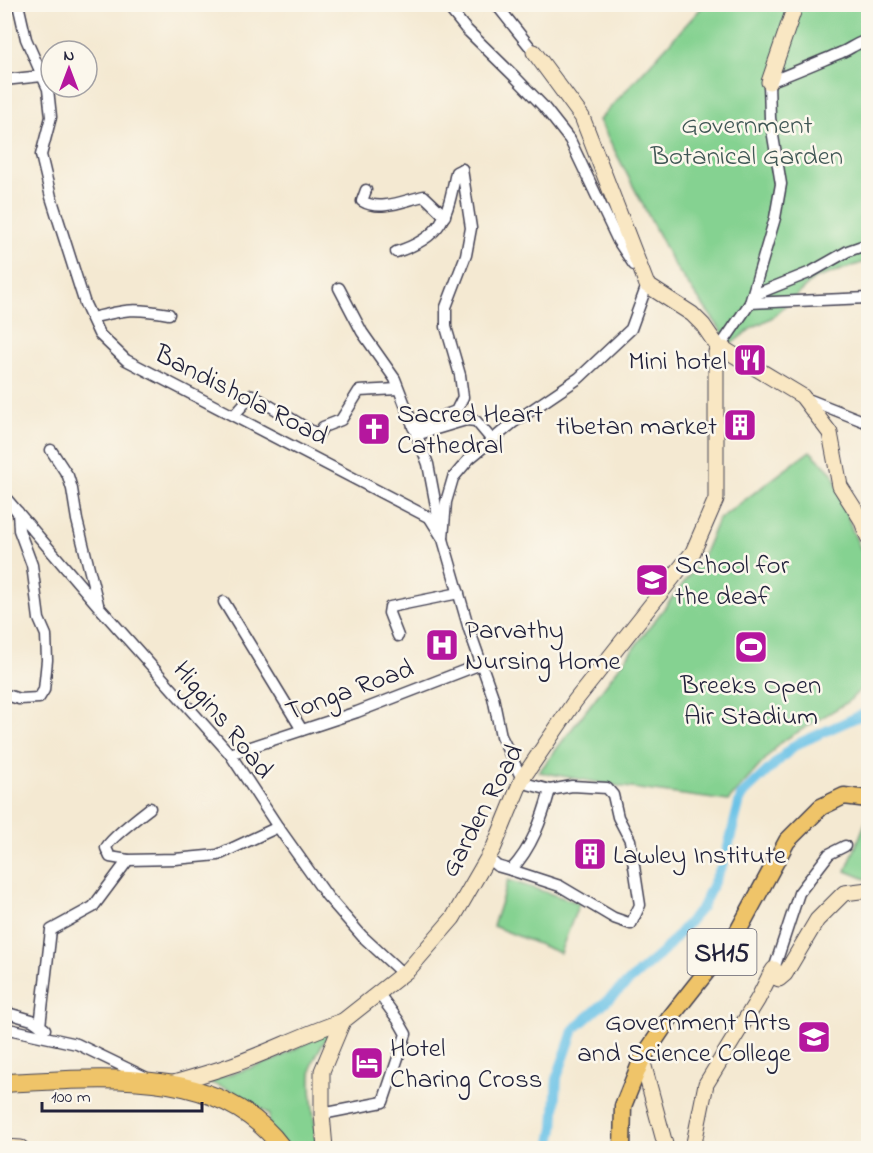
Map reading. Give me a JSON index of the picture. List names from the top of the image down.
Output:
{
  "streets": {
    "main road": ["SH15"],
    "street": [
      "Bandishola Road",
      "Tonga Road",
      "Higgins Road",
      "Garden Road"
    ]
  },
  "crossings": [
    ["Bandishola Road", "Tonga Road"],
    ["Bandishola Road", "Garden Road"],
    ["Tonga Road", "Higgins Road"],
    ["Higgins Road", "Garden Road"]
  ],
  "parks": ["Government Botanical Garden"],
  "places": {
    "restaurant": ["Mini hotel"],
    "building": ["tibetan market", "Lawley Institute"],
    "church": ["Sacred Heart Cathedral"],
    "school or university": ["School for the deaf", "Government Arts and Science College"],
    "hospital": ["Parvathy Nursing Home"],
    "sports": ["Breeks Open Air Stadium"],
    "hotel": ["Hotel Charing Cross"]
  },
  "scale_bar": "100 m",
  "north": "top"
}
